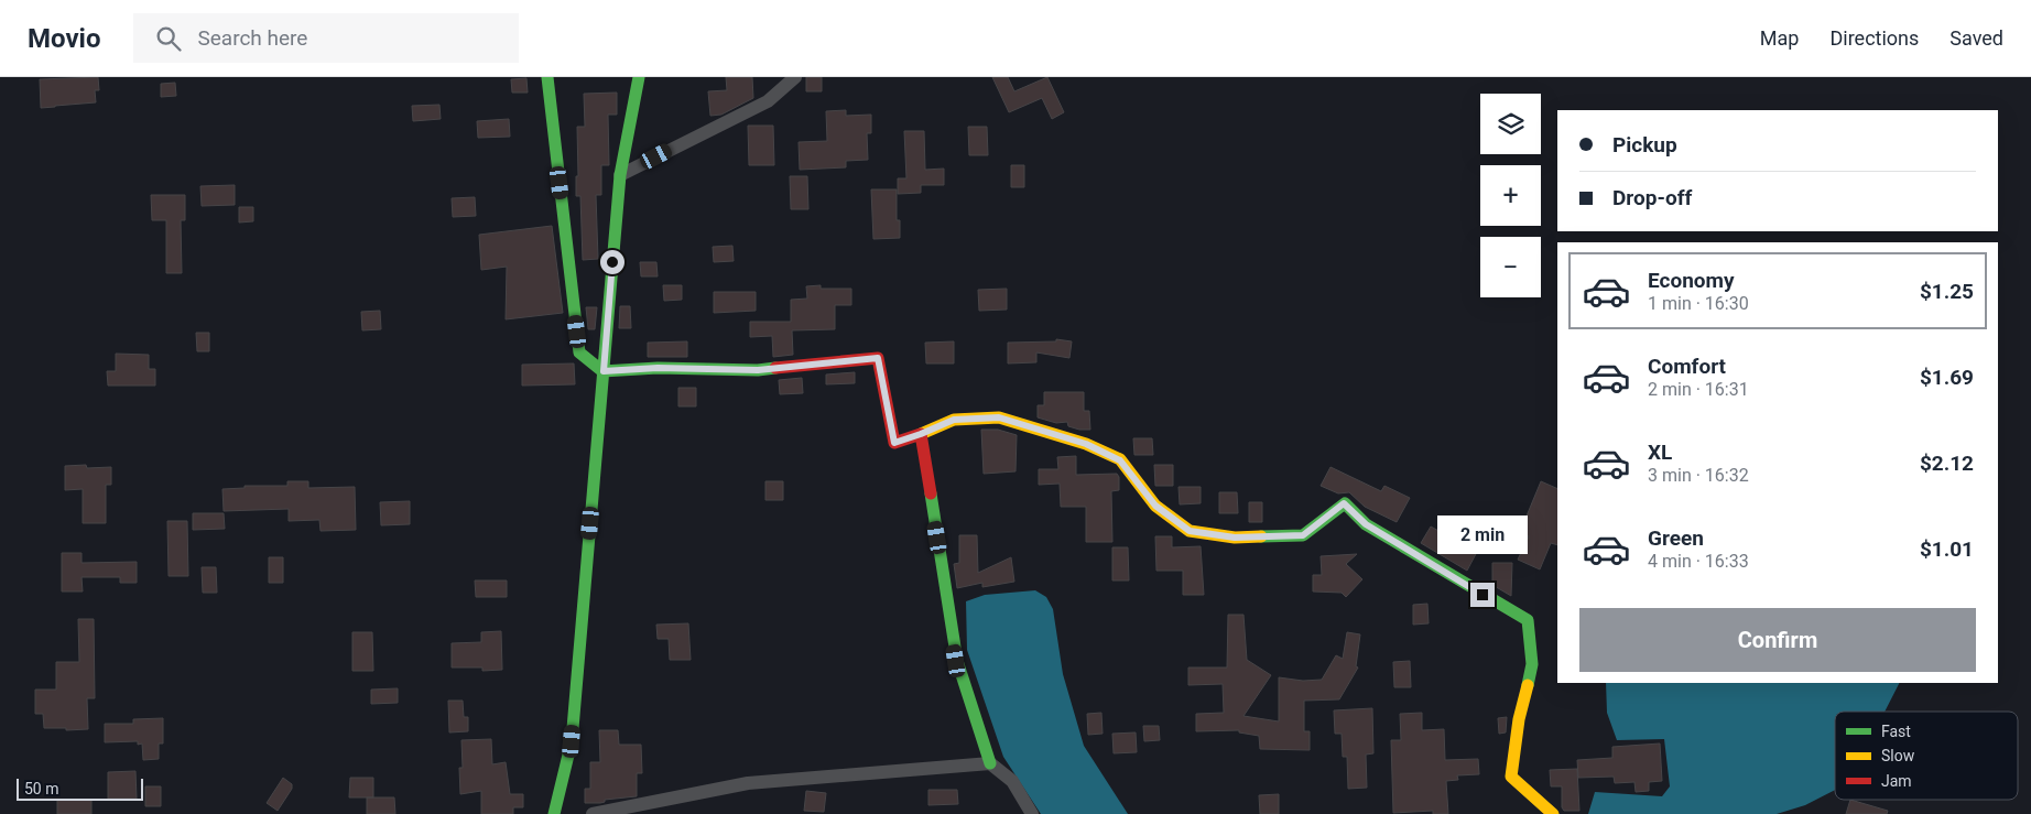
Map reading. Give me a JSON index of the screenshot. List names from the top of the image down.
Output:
{
  "legend": ["Fast", "Slow", "Jam"],
  "scale_bar": "50 m",
  "page": {
    "header": "Movio",
    "search": "Search here",
    "nav": ["Map", "Directions", "Saved"],
    "map_buttons": ["+", "−"],
    "banner": ["Pickup", "Drop-off"],
    "list": [
      {
        "name": "Economy",
        "note": "1 min · 16:30",
        "value": "$1.25"
      },
      {
        "name": "Comfort",
        "note": "2 min · 16:31",
        "value": "$1.69"
      },
      {
        "name": "XL",
        "note": "3 min · 16:32",
        "value": "$2.12"
      },
      {
        "name": "Green",
        "note": "4 min · 16:33",
        "value": "$1.01"
      }
    ],
    "bubble": "2 min",
    "buttons": "Confirm",
    "scale": "50 m"
  }
}
